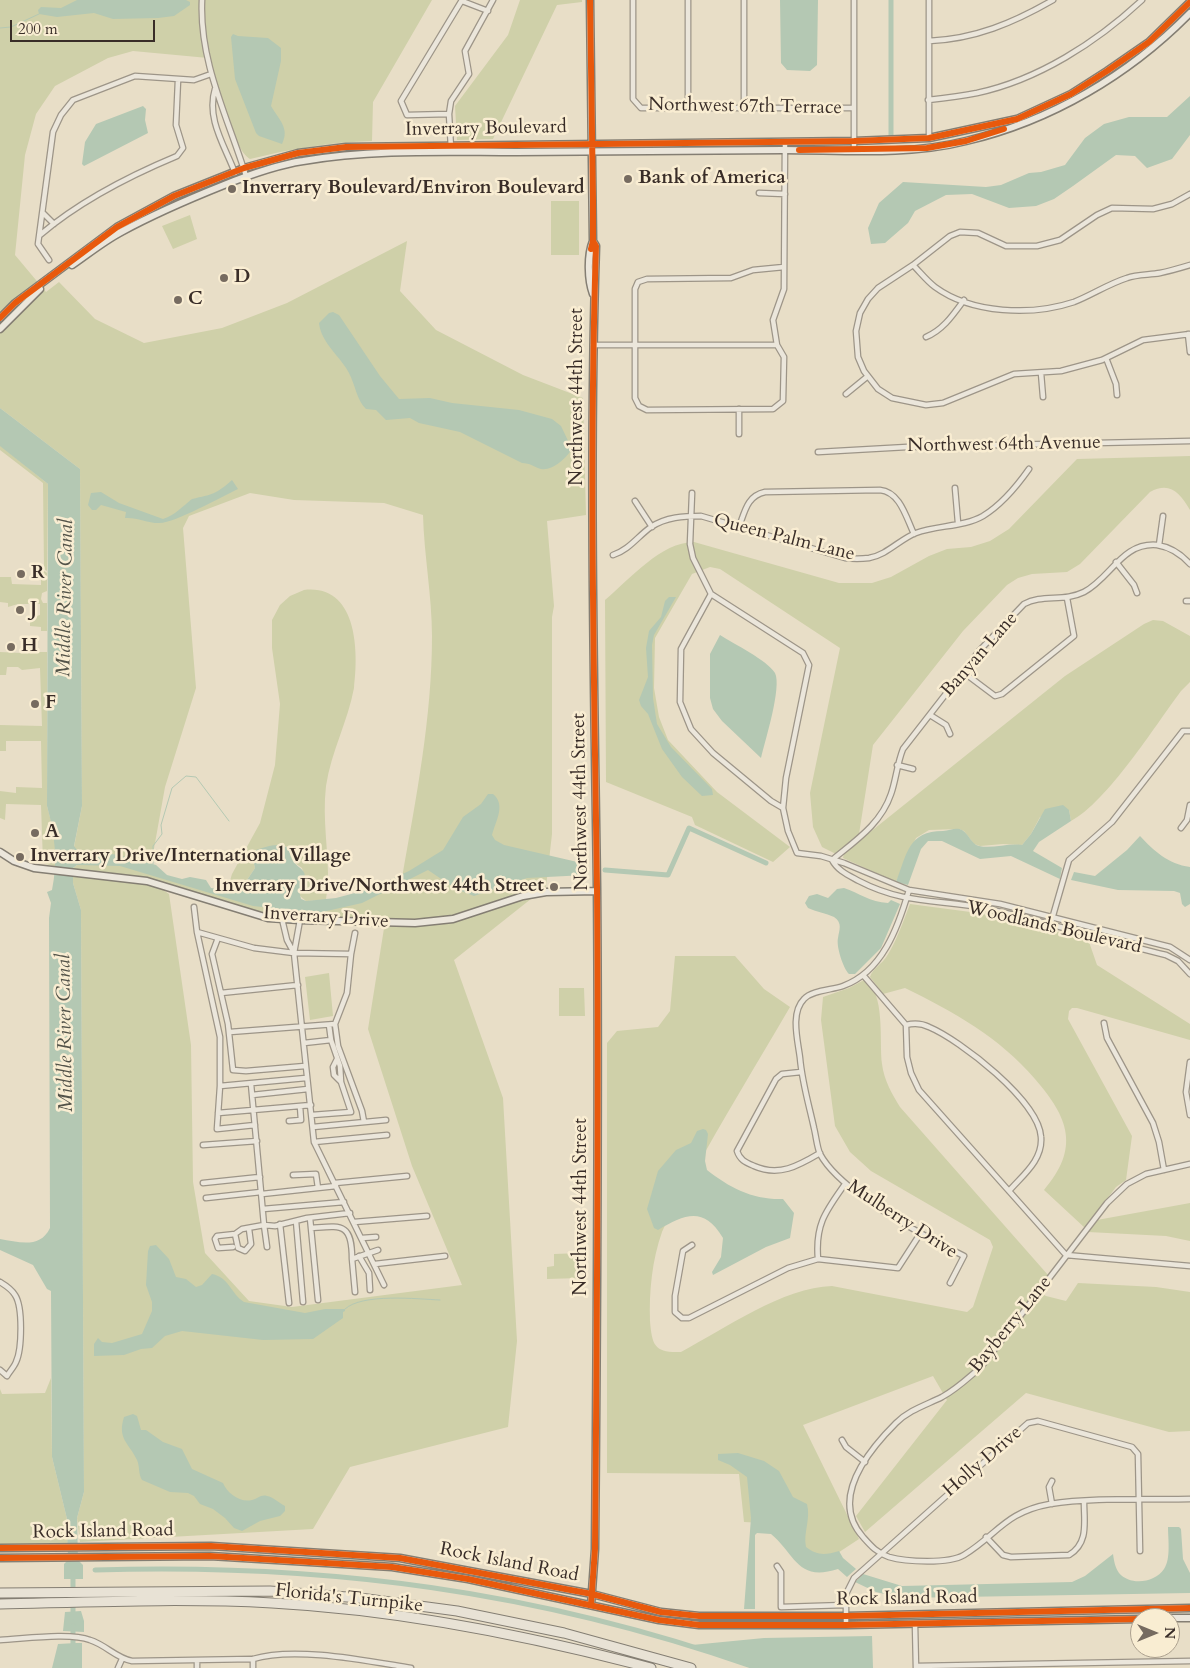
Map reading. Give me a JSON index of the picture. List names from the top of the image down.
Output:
{
  "streets": {
    "highway": ["Florida's Turnpike"],
    "street": [
      "Northwest 67th Terrace",
      "Inverrary Boulevard",
      "Northwest 44th Street",
      "Northwest 64th Avenue",
      "Queen Palm Lane",
      "Banyan Lane",
      "Inverrary Drive",
      "Woodlands Boulevard",
      "Mulberry Drive",
      "Bayberry Lane",
      "Holly Drive",
      "Rock Island Road"
    ]
  },
  "crossings": [
    ["Inverrary Boulevard", "Northwest 44th Street"],
    ["Northwest 44th Street", "Inverrary Drive"],
    ["Northwest 44th Street", "Rock Island Road"],
    ["Banyan Lane", "Woodlands Boulevard"],
    ["Woodlands Boulevard", "Mulberry Drive"],
    ["Bayberry Lane", "Holly Drive"],
    ["Holly Drive", "Rock Island Road"]
  ],
  "water": ["Middle River Canal"],
  "places": [
    "Bank of America",
    "Inverrary Boulevard/Environ Boulevard",
    "D",
    "C",
    "R",
    "J",
    "H",
    "F",
    "A",
    "Inverrary Drive/International Village",
    "Inverrary Drive/Northwest 44th Street"
  ],
  "scale_bar": "200 m",
  "north": "right"
}
